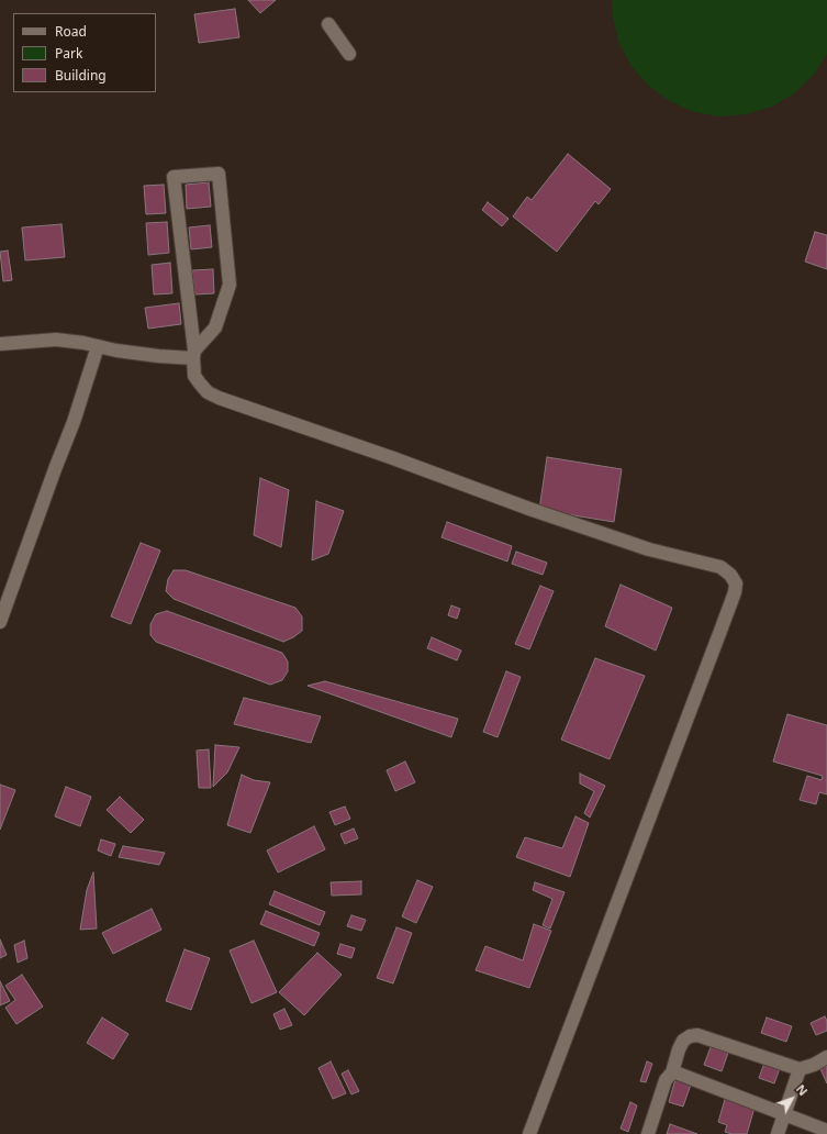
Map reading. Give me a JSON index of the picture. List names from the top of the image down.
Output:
{
  "legend": ["Road", "Park", "Building"],
  "north": "top right"
}
